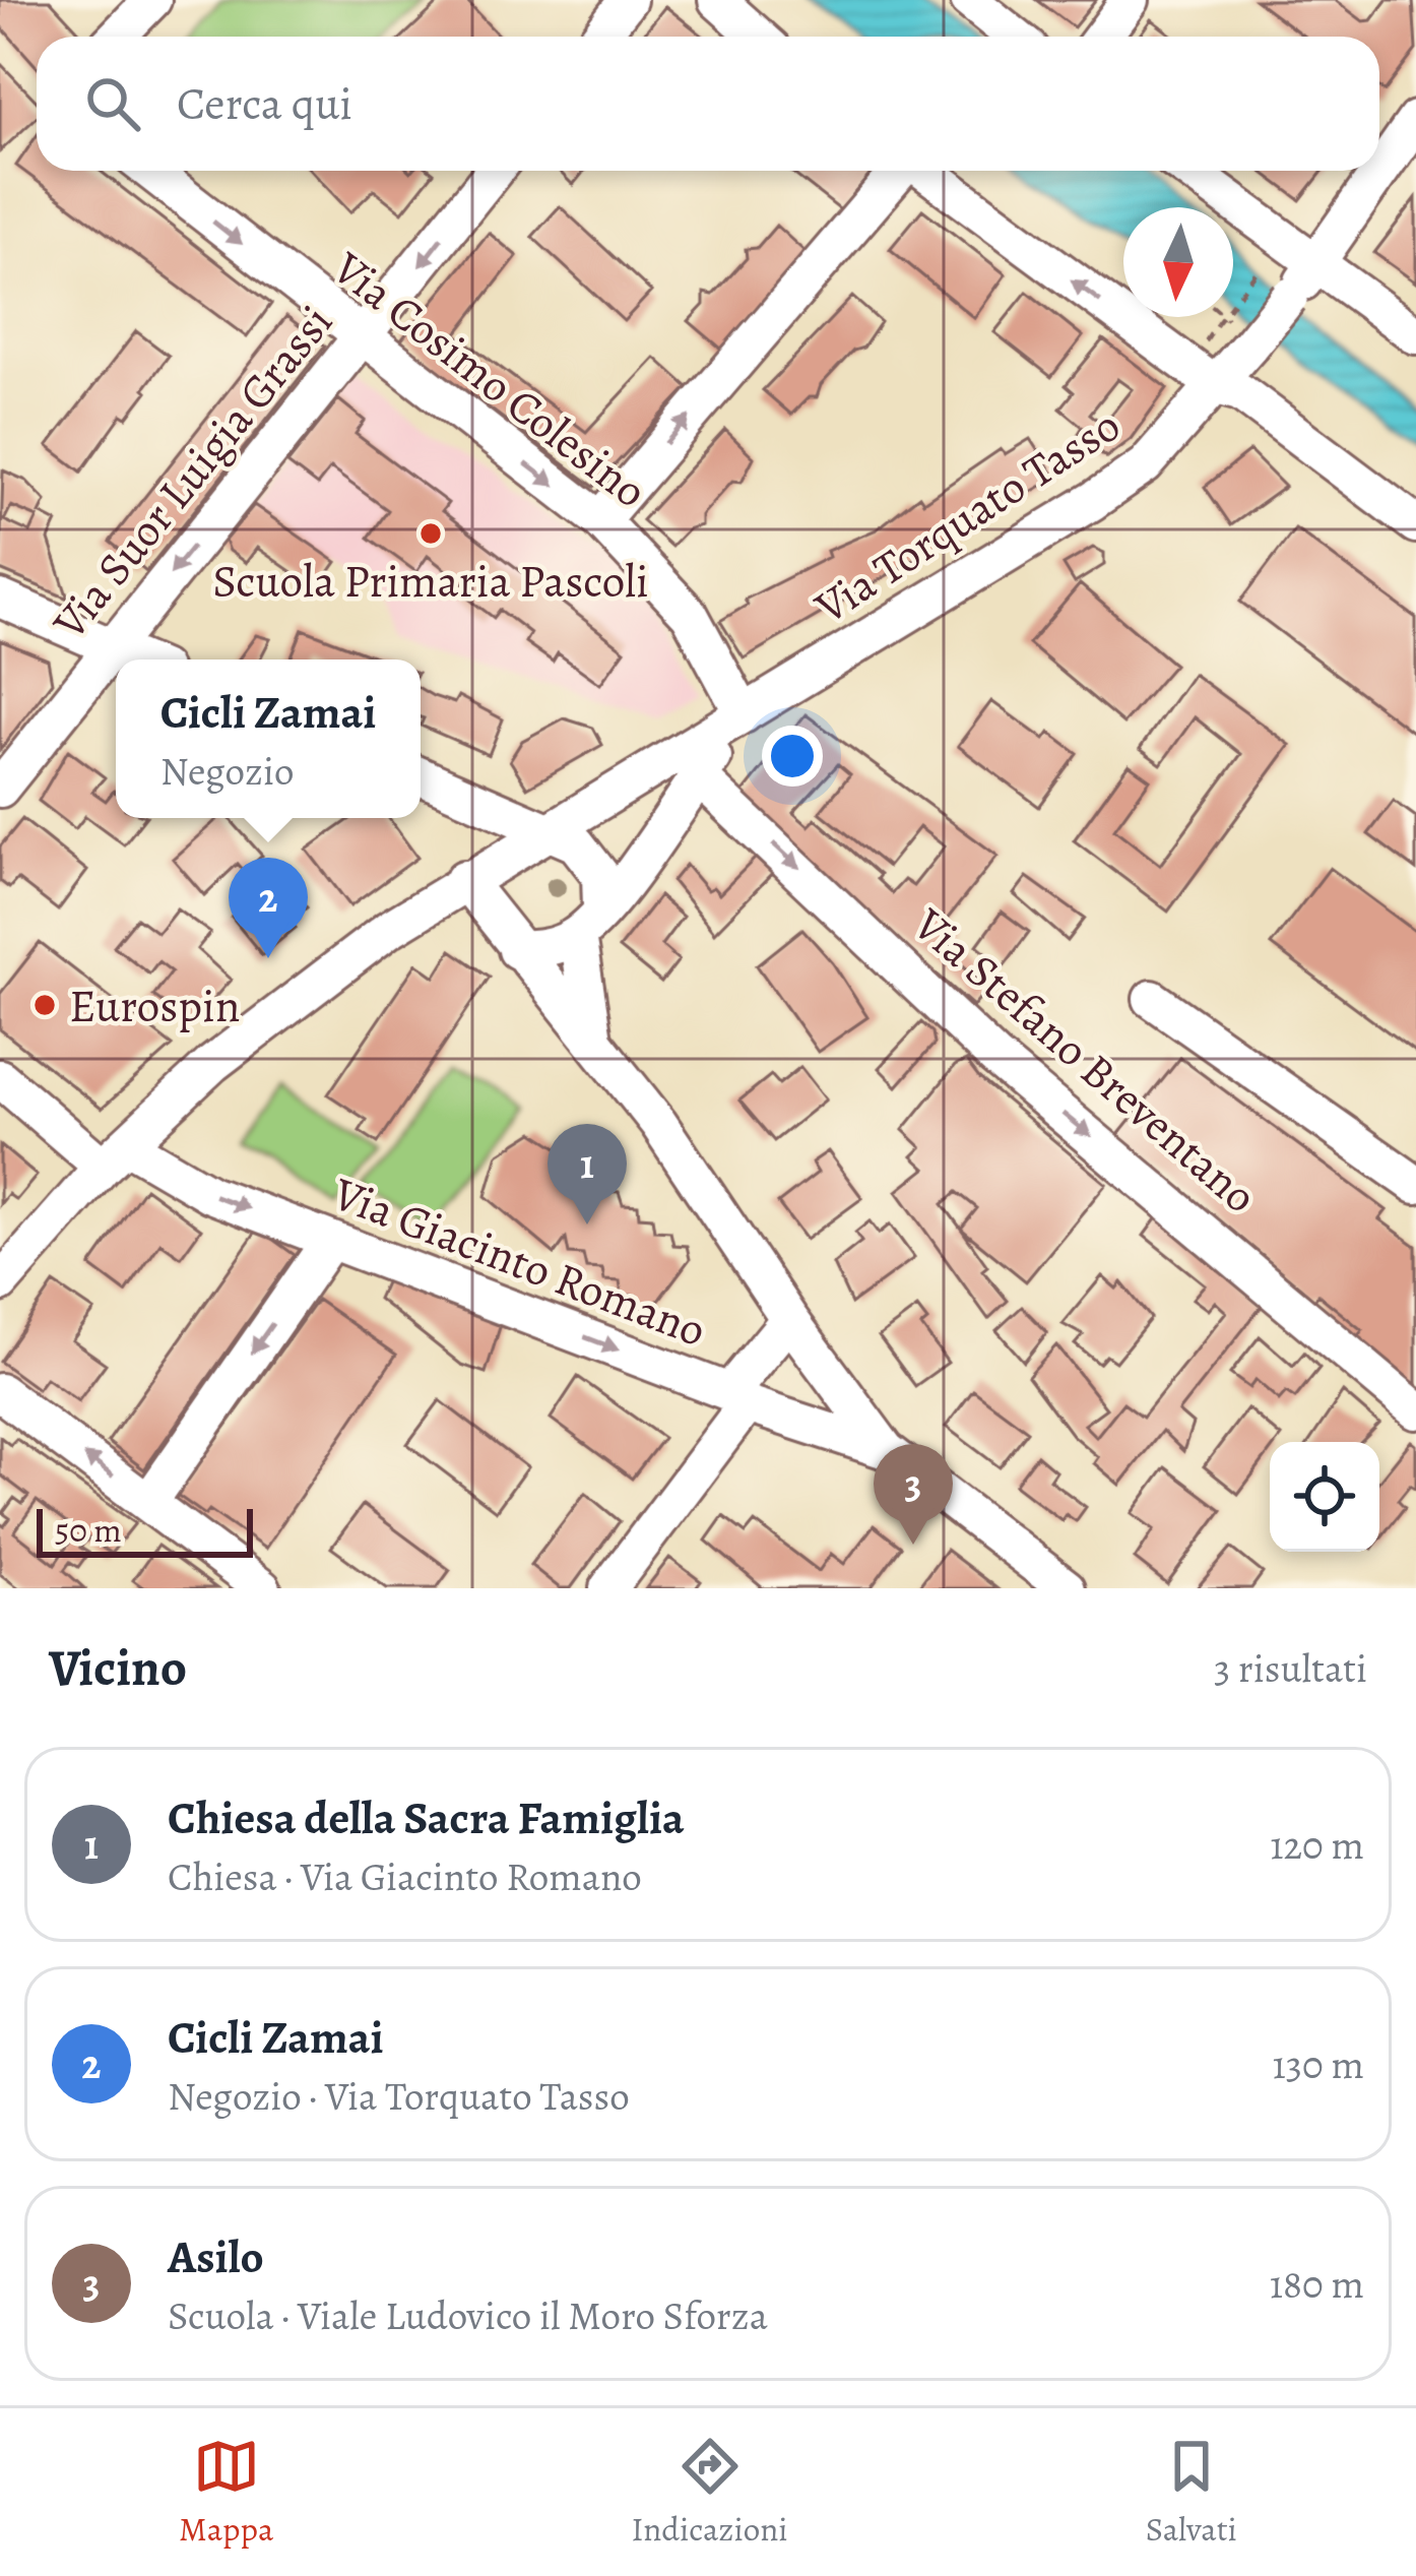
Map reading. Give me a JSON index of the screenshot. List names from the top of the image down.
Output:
{
  "streets": {
    "street": [
      "Via Cosimo Colesino",
      "Via Suor Luigia Grassi",
      "Via Torquato Tasso",
      "Via Stefano Breventano",
      "Via Giacinto Romano"
    ]
  },
  "crossings": [
    ["Via Cosimo Colesino", "Via Suor Luigia Grassi"],
    ["Via Cosimo Colesino", "Via Torquato Tasso"],
    ["Via Torquato Tasso", "Via Stefano Breventano"],
    ["Via Torquato Tasso", "Via Giacinto Romano"]
  ],
  "one_way": ["Via Cosimo Colesino"],
  "places": ["Scuola Primaria Pascoli", "Eurospin"],
  "scale_bar": "50 m",
  "north": "bottom",
  "page": {
    "search": "Cerca qui",
    "popup": ["Cicli Zamai", "Negozio"],
    "pins": ["2", "1", "3"],
    "scale": "50 m",
    "heading": ["Vicino", "3 risultati"],
    "list": [
      {
        "mark": "1",
        "name": "Chiesa della Sacra Famiglia",
        "note": "Chiesa · Via Giacinto Romano",
        "value": "120 m"
      },
      {
        "mark": "2",
        "name": "Cicli Zamai",
        "note": "Negozio · Via Torquato Tasso",
        "value": "130 m"
      },
      {
        "mark": "3",
        "name": "Asilo",
        "note": "Scuola · Viale Ludovico il Moro Sforza",
        "value": "180 m"
      }
    ],
    "nav": ["Mappa", "Indicazioni", "Salvati"]
  }
}
